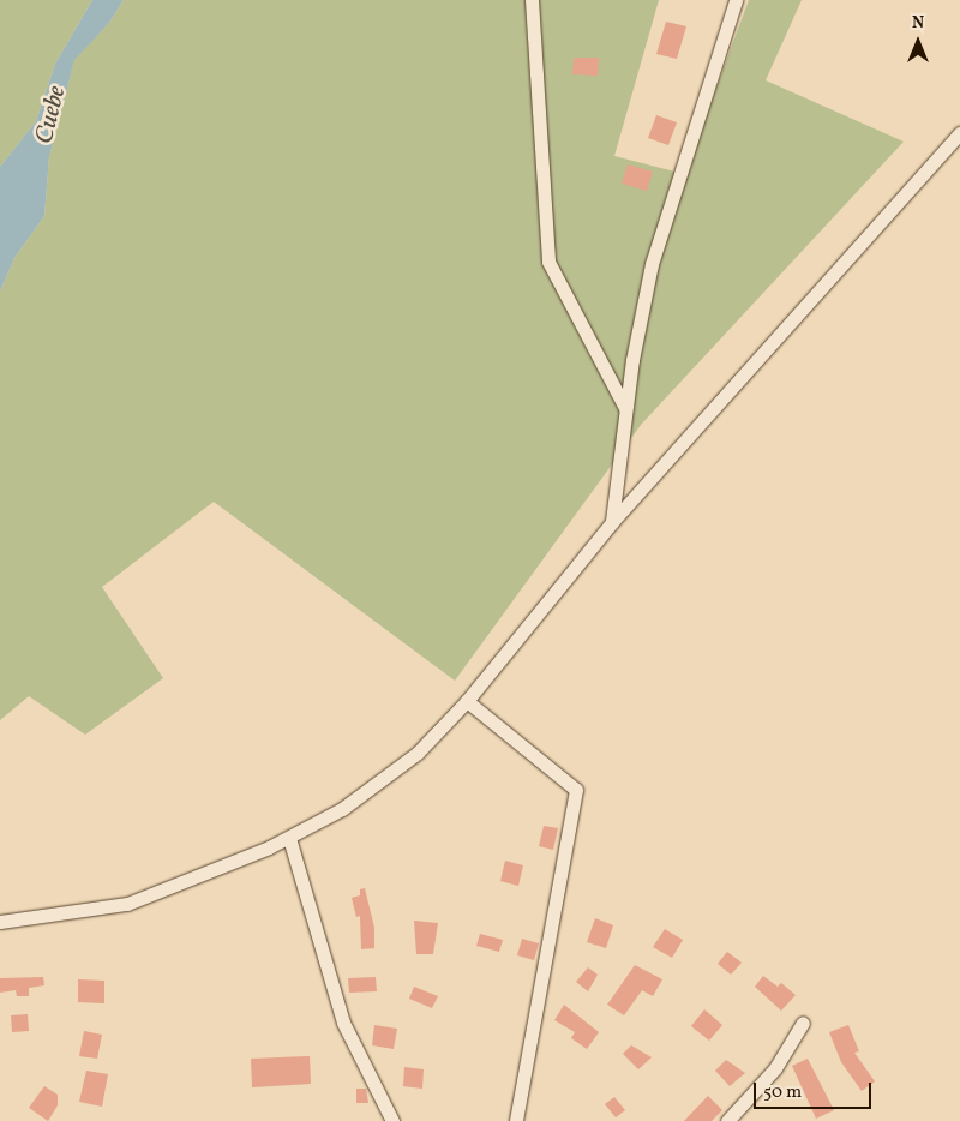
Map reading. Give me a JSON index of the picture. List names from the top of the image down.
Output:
{
  "water": ["Cuebe"],
  "scale_bar": "50 m",
  "north": "top"
}
